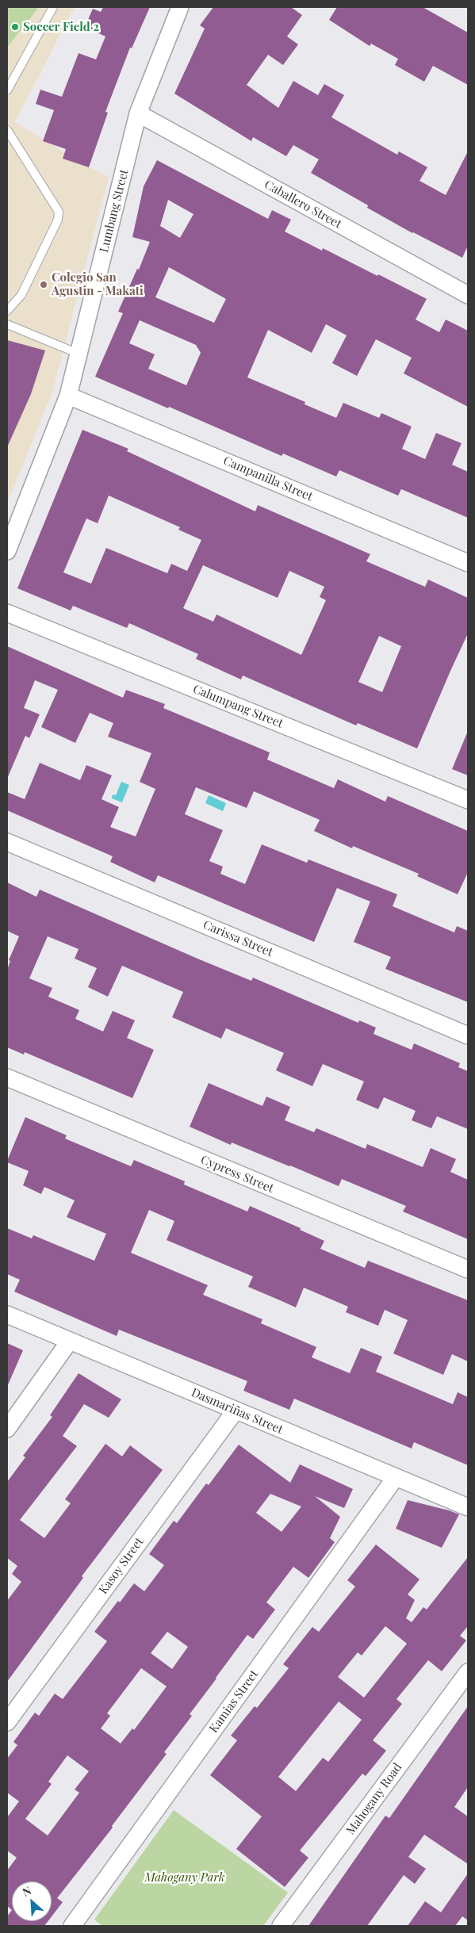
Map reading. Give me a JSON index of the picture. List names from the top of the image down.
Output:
{
  "streets": {
    "street": [
      "Caballero Street",
      "Lumbang Street",
      "Campanilla Street",
      "Calumpang Street",
      "Carissa Street",
      "Cypress Street",
      "Dasmariñas Street",
      "Kasoy Street",
      "Kamias Street",
      "Mahogany Road"
    ]
  },
  "crossings": [
    ["Caballero Street", "Lumbang Street"],
    ["Lumbang Street", "Campanilla Street"],
    ["Dasmariñas Street", "Kasoy Street"],
    ["Dasmariñas Street", "Kamias Street"]
  ],
  "parks": ["Mahogany Park"],
  "places": ["Soccer Field 2", "Colegio San Agustin - Makati"],
  "north": "top left"
}
